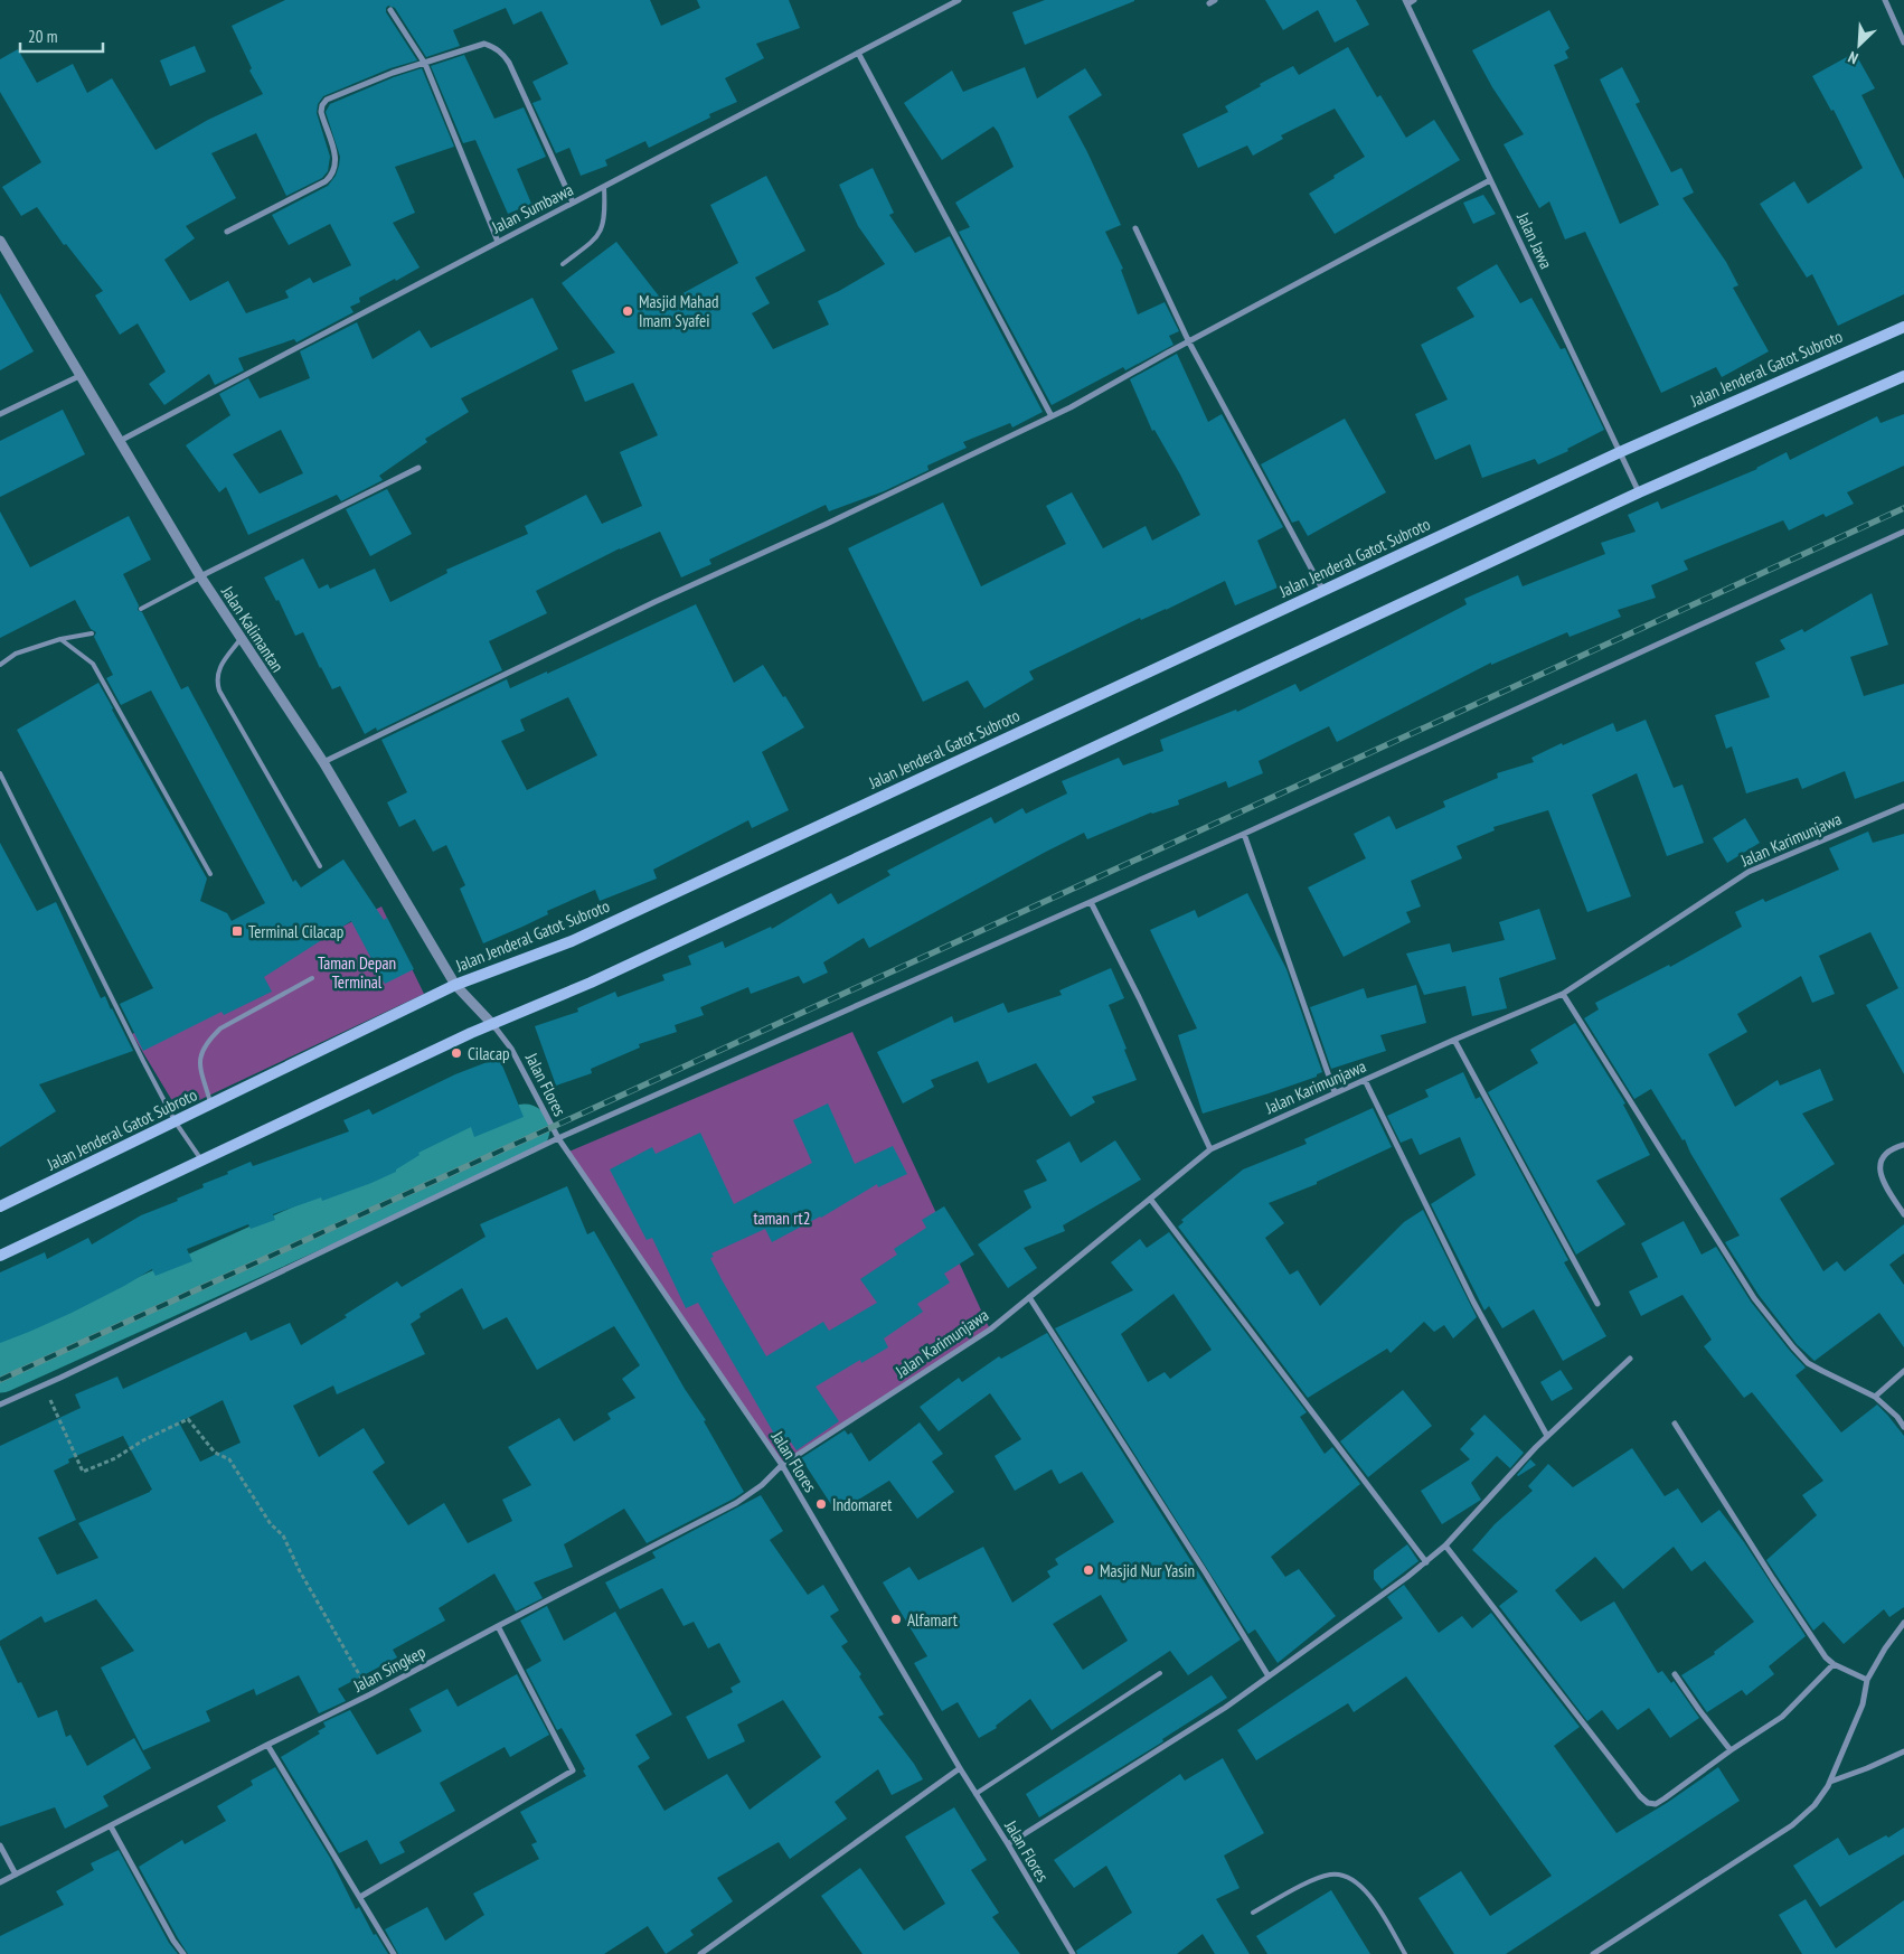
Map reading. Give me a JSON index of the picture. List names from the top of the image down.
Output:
{
  "streets": {
    "main road": ["Jalan Jenderal Gatot Subroto"],
    "street": [
      "Jalan Sumbawa",
      "Jalan Jawa",
      "Jalan Kalimantan",
      "Jalan Karimunjawa",
      "Jalan Flores",
      "Jalan Singkep"
    ]
  },
  "crossings": [
    ["Jalan Sumbawa", "Jalan Kalimantan"],
    ["Jalan Jawa", "Jalan Jenderal Gatot Subroto"],
    ["Jalan Jenderal Gatot Subroto", "Jalan Kalimantan"],
    ["Jalan Kalimantan", "Jalan Flores"],
    ["Jalan Karimunjawa", "Jalan Flores"],
    ["Jalan Karimunjawa", "Jalan Singkep"],
    ["Jalan Flores", "Jalan Singkep"]
  ],
  "parks": ["Taman Depan Terminal", "taman rt2"],
  "places": {
    "other": [
      "Masjid Mahad Imam Syafei",
      "Cilacap",
      "Indomaret",
      "Masjid Nur Yasin",
      "Alfamart"
    ],
    "transit": ["Terminal Cilacap"]
  },
  "scale_bar": "20 m",
  "north": "bottom left"
}
